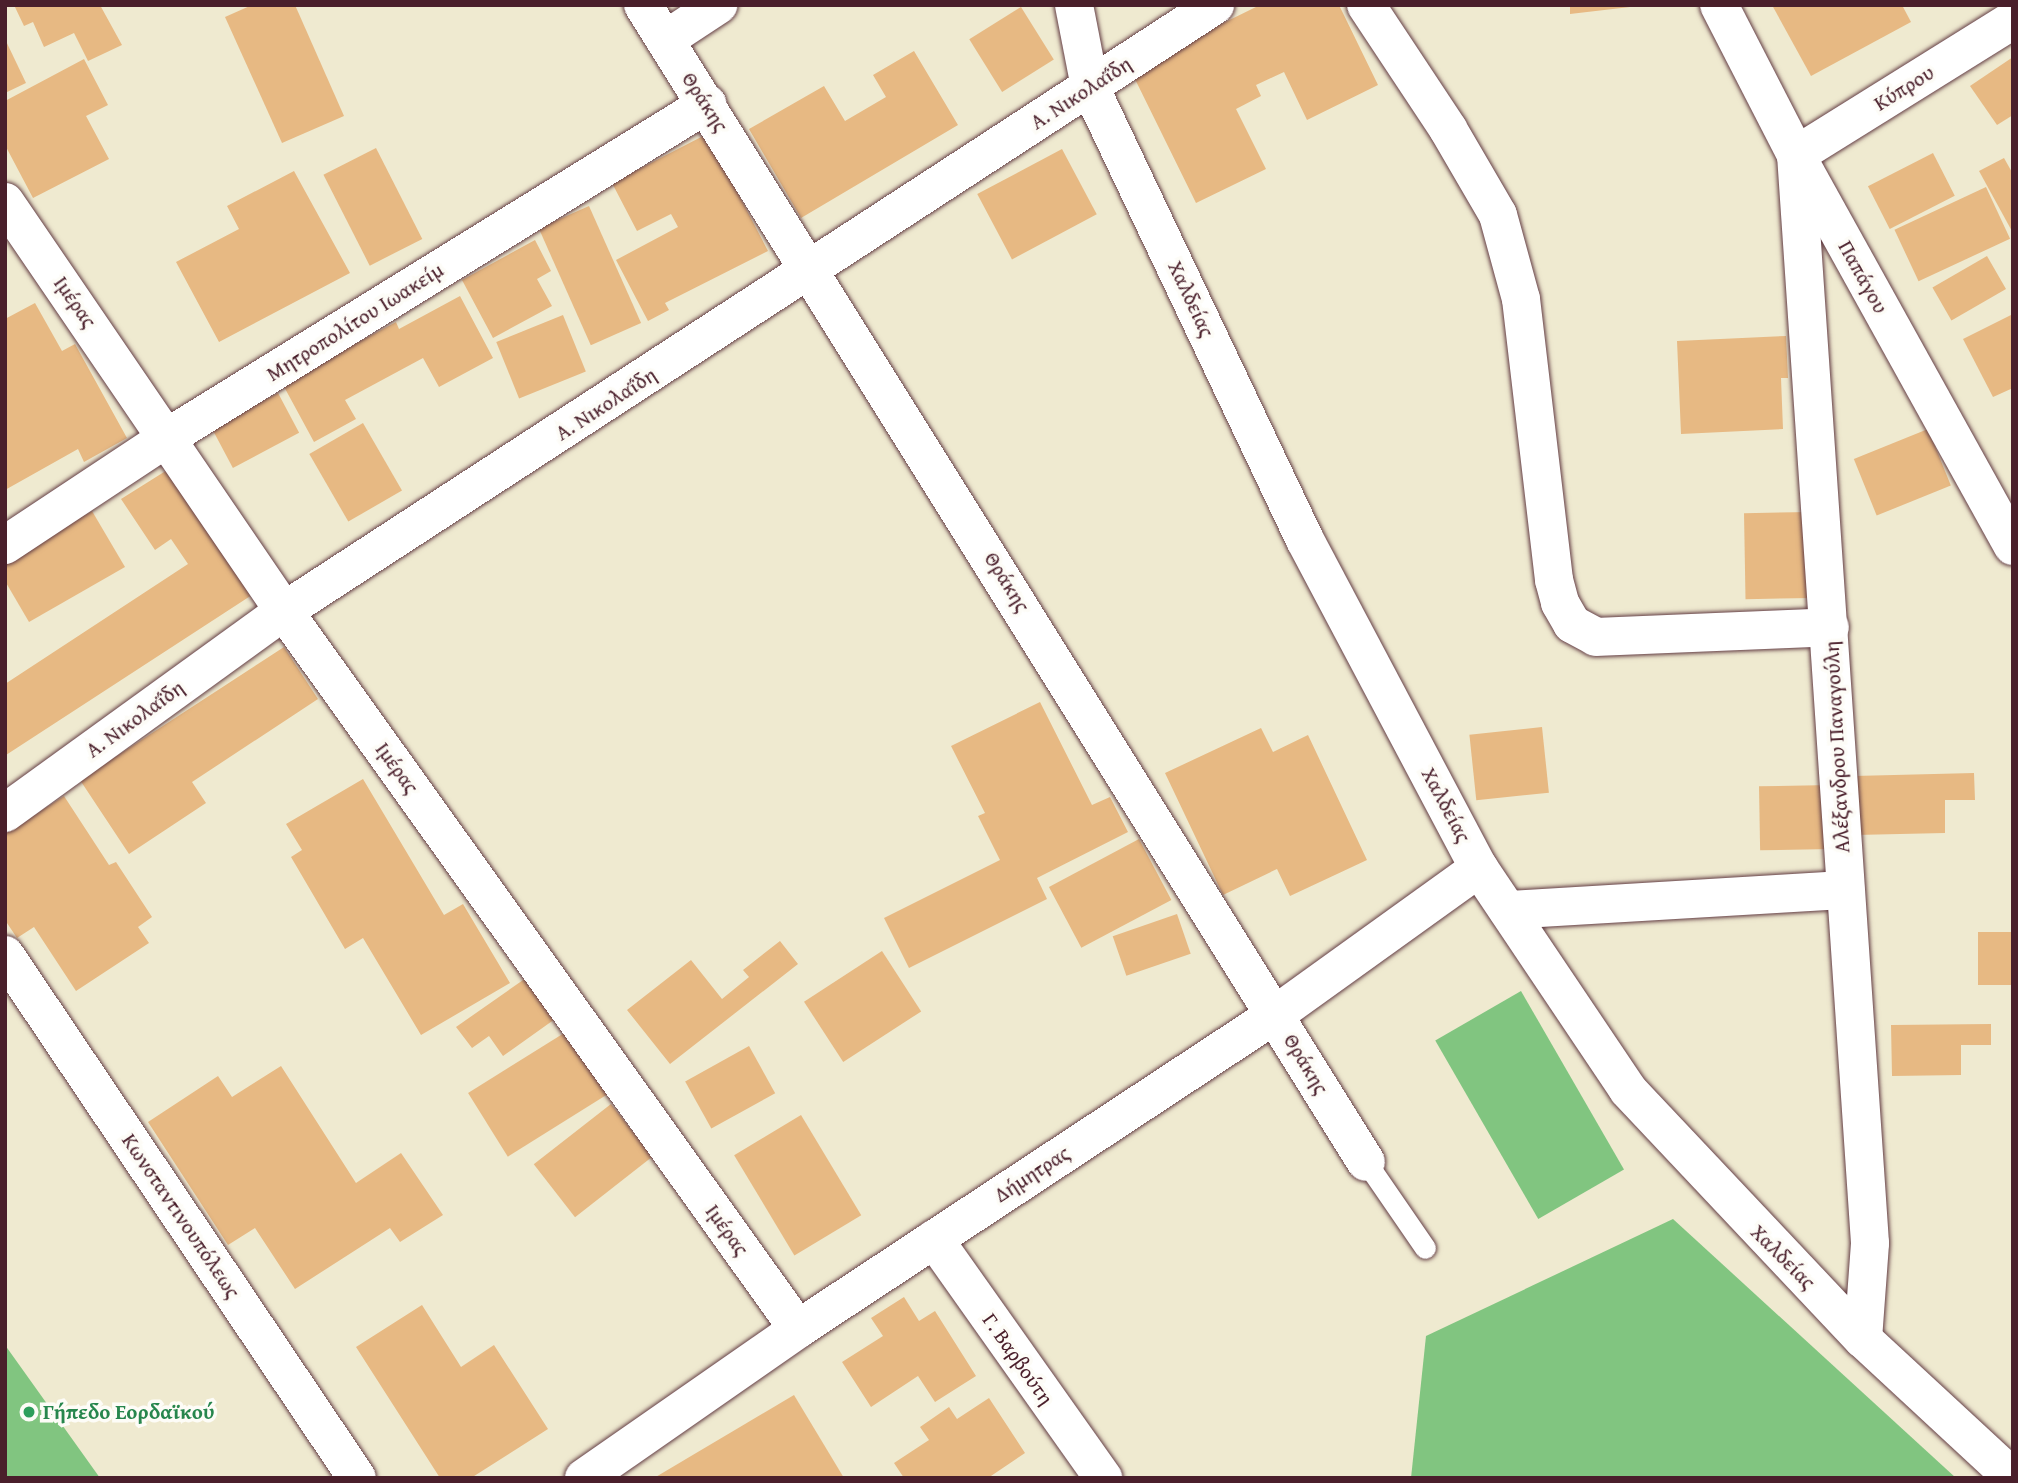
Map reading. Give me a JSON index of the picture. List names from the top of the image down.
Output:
{
  "streets": {
    "street": [
      "Κύπρου",
      "Α. Νικολαΐδη",
      "Θράκης",
      "Παπάγου",
      "Χαλδείας",
      "Ιμέρας",
      "Μητροπολίτου Ιωακείμ",
      "Αλέξανδρου Παναγούλη",
      "Δήμητρας",
      "Κωνσταντινουπόλεως",
      "Γ. Βαρβούτη"
    ]
  },
  "crossings": [
    ["Κύπρου", "Παπάγου"],
    ["Κύπρου", "Αλέξανδρου Παναγούλη"],
    ["Α. Νικολαΐδη", "Θράκης"],
    ["Α. Νικολαΐδη", "Χαλδείας"],
    ["Α. Νικολαΐδη", "Ιμέρας"],
    ["Θράκης", "Μητροπολίτου Ιωακείμ"],
    ["Θράκης", "Δήμητρας"],
    ["Παπάγου", "Αλέξανδρου Παναγούλη"],
    ["Χαλδείας", "Αλέξανδρου Παναγούλη"],
    ["Χαλδείας", "Δήμητρας"],
    ["Ιμέρας", "Μητροπολίτου Ιωακείμ"],
    ["Ιμέρας", "Δήμητρας"],
    ["Δήμητρας", "Γ. Βαρβούτη"]
  ],
  "places": ["Γήπεδο Εορδαϊκού"]
}
